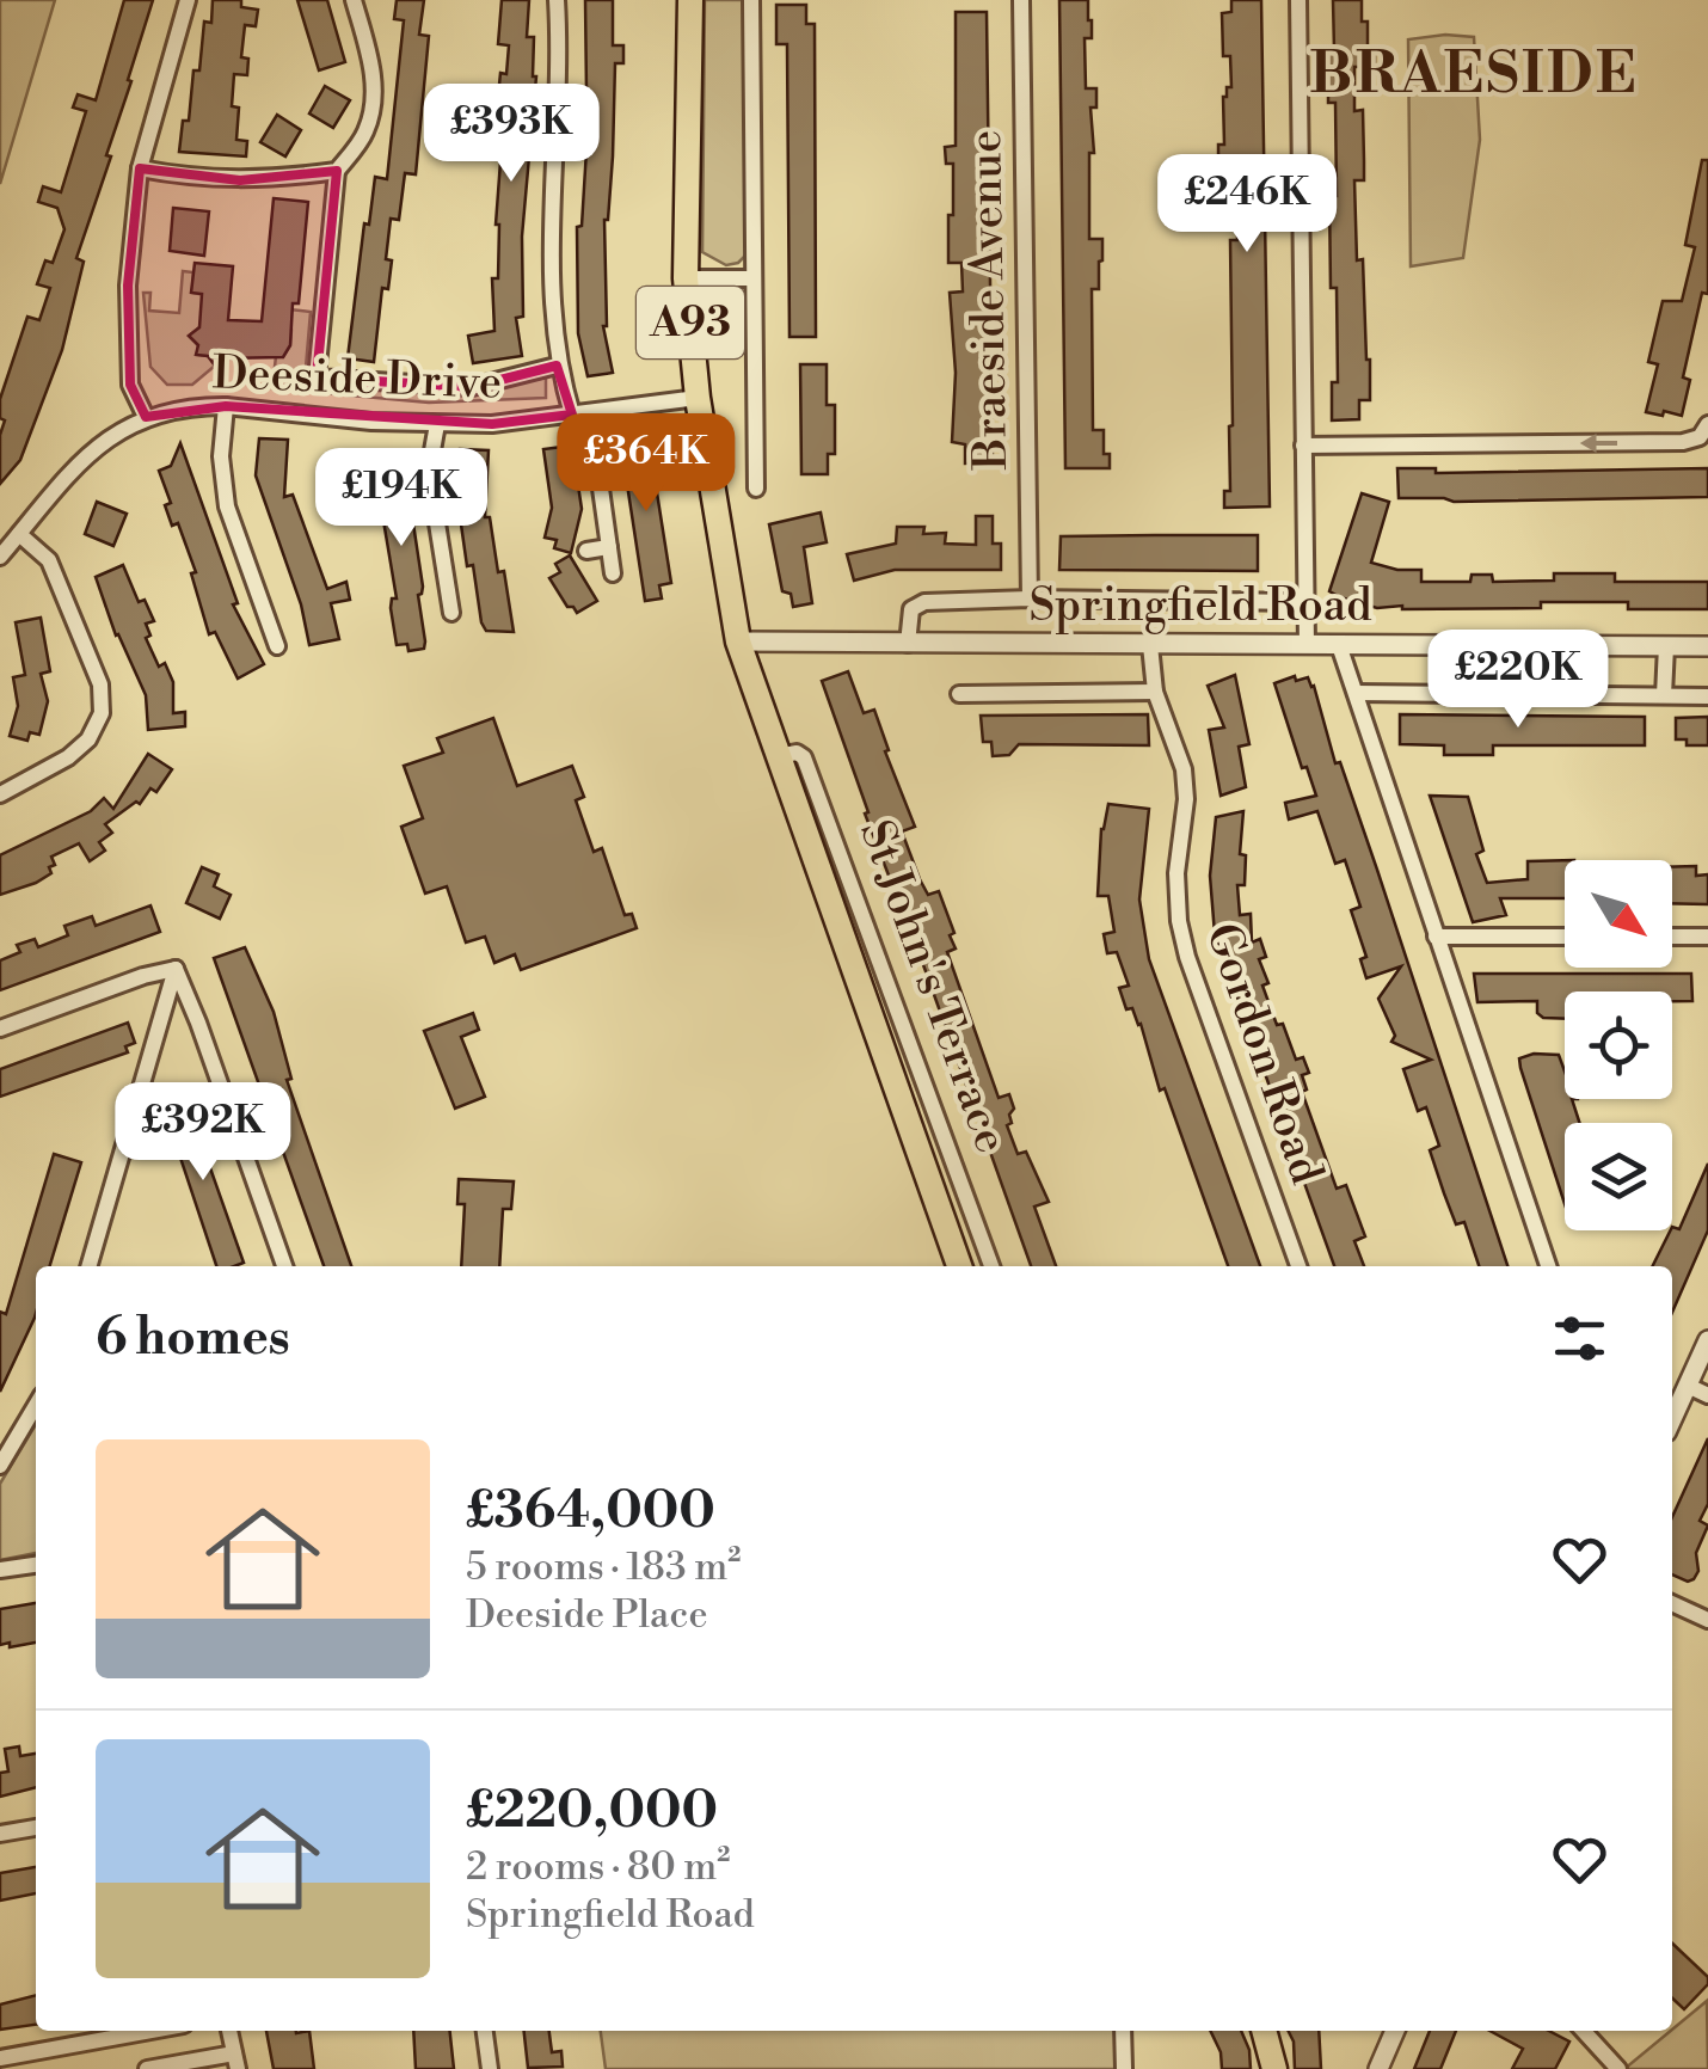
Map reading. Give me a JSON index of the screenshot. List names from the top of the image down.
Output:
{
  "streets": {
    "main road": ["A93", "St John's Terrace"],
    "street": [
      "Braeside Avenue",
      "Deeside Drive",
      "Springfield Road",
      "Gordon Road"
    ]
  },
  "crossings": [
    ["Braeside Avenue", "Springfield Road"],
    ["A93", "Deeside Drive"],
    ["A93", "Springfield Road"],
    ["A93", "St John's Terrace"],
    ["Springfield Road", "St John's Terrace"],
    ["Springfield Road", "Gordon Road"]
  ],
  "districts": ["BRAESIDE"],
  "north": "bottom right",
  "page": {
    "price": [
      "£393K",
      "£246K",
      "£364K",
      "£194K",
      "£220K",
      "£392K"
    ],
    "heading": "6 homes",
    "list": [
      {
        "name": "£364,000",
        "note": "5 rooms · 183 m² · Deeside Place"
      },
      {
        "name": "£220,000",
        "note": "2 rooms · 80 m² · Springfield Road"
      }
    ]
  }
}
